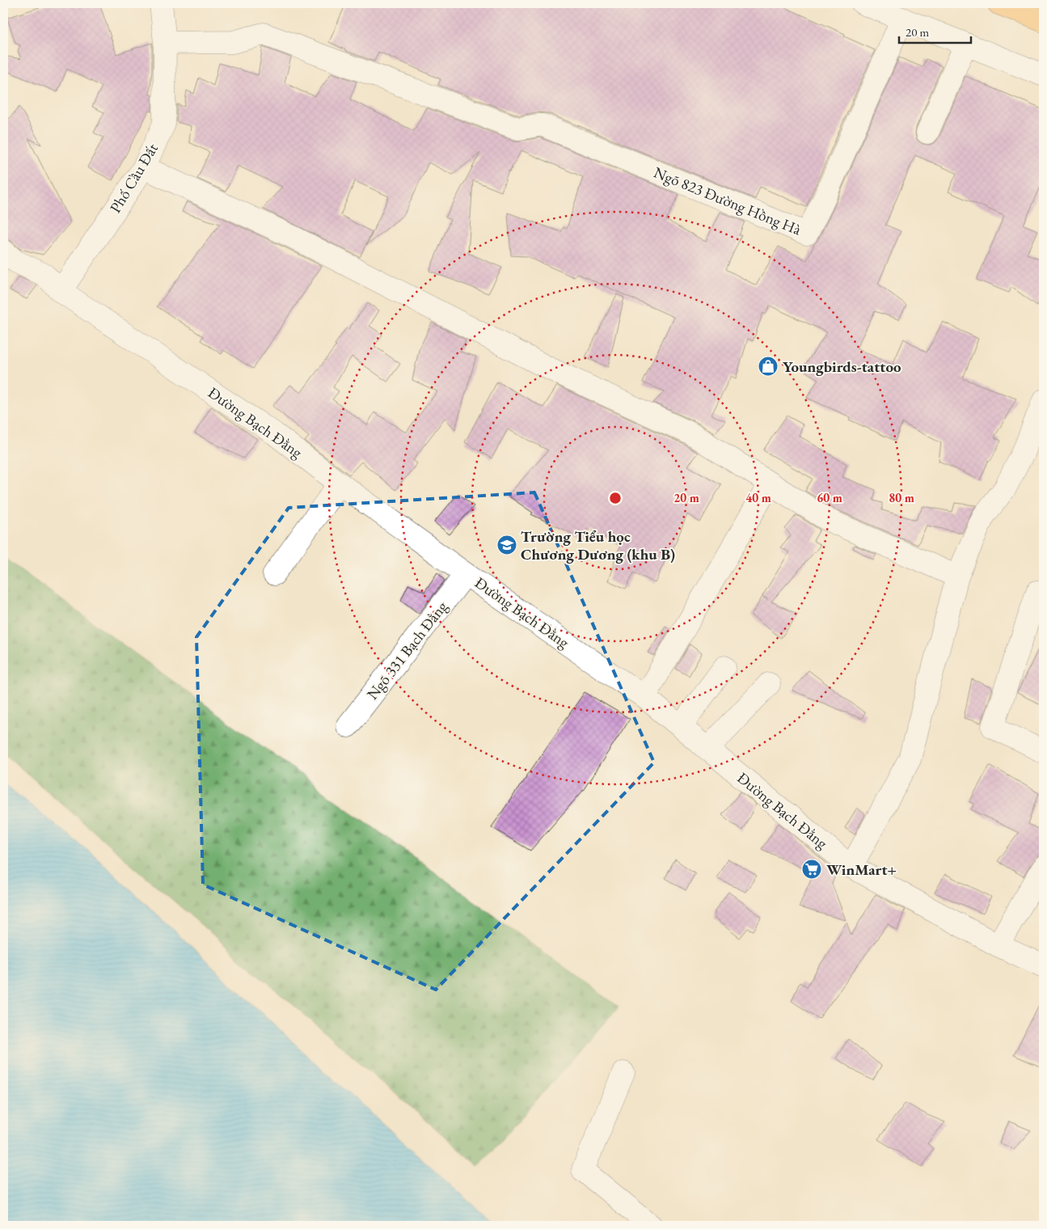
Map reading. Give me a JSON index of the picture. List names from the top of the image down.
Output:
{
  "streets": {
    "street": [
      "Phố Cầu Đất",
      "Ngõ 823 Đường Hồng Hà",
      "Đường Bạch Đằng",
      "Ngõ 331 Bạch Đằng"
    ]
  },
  "crossings": [
    ["Phố Cầu Đất", "Ngõ 823 Đường Hồng Hà"],
    ["Phố Cầu Đất", "Đường Bạch Đằng"],
    ["Đường Bạch Đằng", "Ngõ 331 Bạch Đằng"]
  ],
  "places": {
    "shop": ["Youngbirds-tattoo"],
    "school or university": ["Trường Tiểu học Chương Dương (khu B)"],
    "supermarket": ["WinMart+"]
  },
  "scale_bar": "20 m",
  "rings": [
    "20 m",
    "40 m",
    "60 m",
    "80 m"
  ]
}
